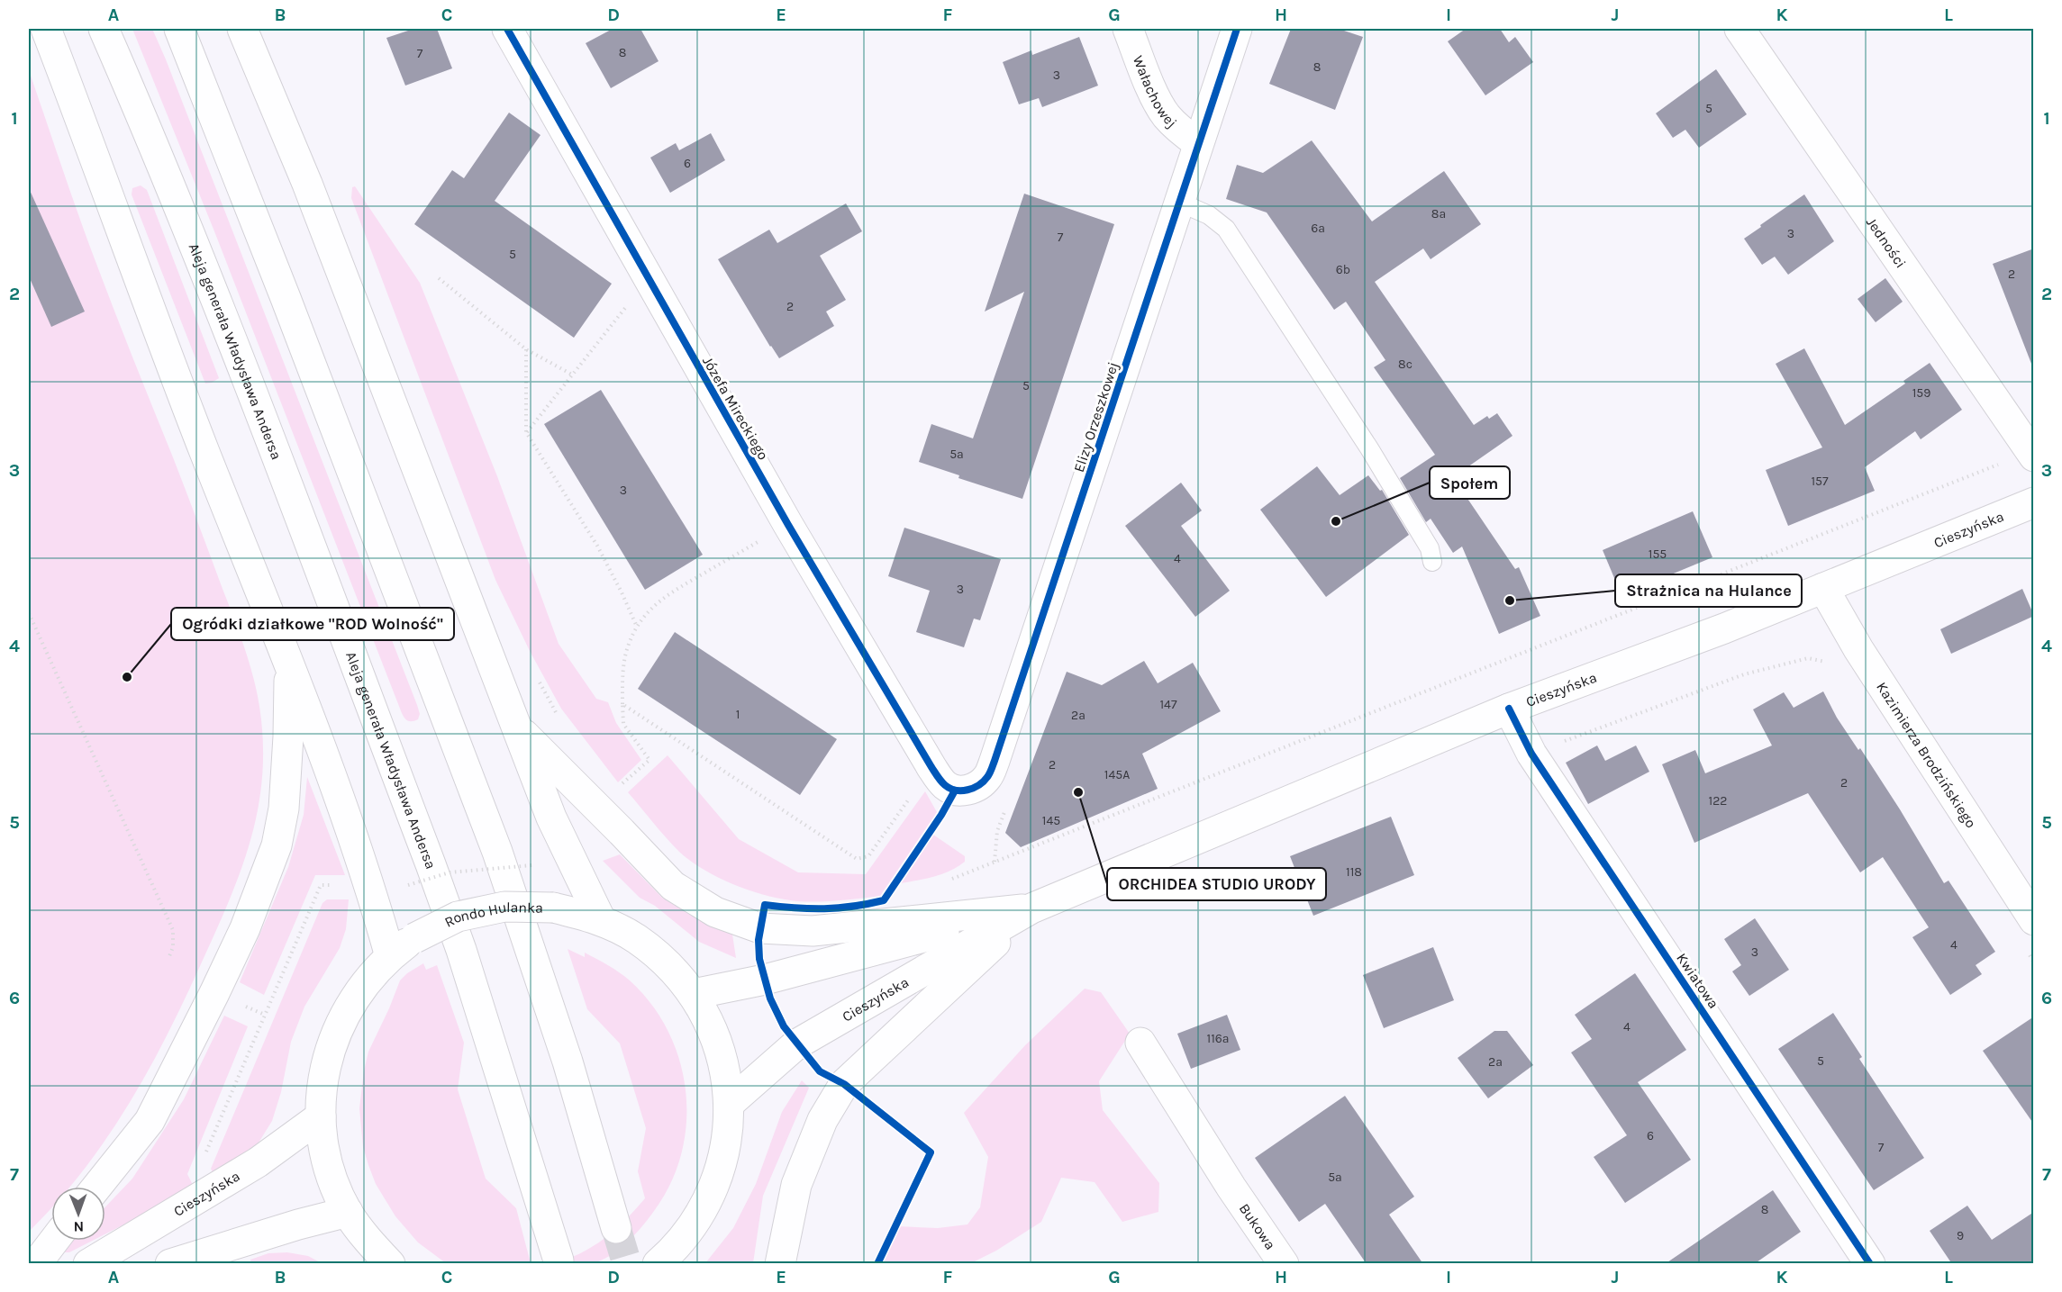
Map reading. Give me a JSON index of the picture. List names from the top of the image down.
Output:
{
  "streets": {
    "main road": [
      "Wałachowej",
      "Jedności",
      "Aleja generała Władysława Andersa",
      "Józefa Mireckiego",
      "Elizy Orzeszkowej",
      "Cieszyńska",
      "Kazimierza Brodzińskiego",
      "Rondo Hulanka",
      "Kwiatowa",
      "Bukowa"
    ]
  },
  "crossings": [
    ["Wałachowej", "Elizy Orzeszkowej"],
    ["Józefa Mireckiego", "Elizy Orzeszkowej"],
    ["Cieszyńska", "Kazimierza Brodzińskiego"],
    ["Cieszyńska", "Rondo Hulanka"],
    ["Cieszyńska", "Kwiatowa"]
  ],
  "places": [
    "Społem",
    "Strażnica na Hulance",
    "Ogródki działkowe \"ROD Wolność\"",
    "ORCHIDEA STUDIO URODY"
  ],
  "house_numbers": [
    "8",
    "7",
    "8",
    "3",
    "5",
    "6",
    "8a",
    "6a",
    "3",
    "7",
    "5",
    "6b",
    "2",
    "2",
    "8c",
    "5",
    "159",
    "5a",
    "157",
    "3",
    "155",
    "4",
    "3",
    "147",
    "1",
    "2a",
    "2",
    "145A",
    "2",
    "122",
    "145",
    "118",
    "4",
    "3",
    "4",
    "116a",
    "5",
    "2a",
    "6",
    "7",
    "5a",
    "8",
    "9"
  ],
  "north": "bottom",
  "grid": {
    "columns": [
      "A",
      "B",
      "C",
      "D",
      "E",
      "F",
      "G",
      "H",
      "I",
      "J",
      "K",
      "L"
    ],
    "rows": [
      "1",
      "2",
      "3",
      "4",
      "5",
      "6",
      "7"
    ]
  }
}
